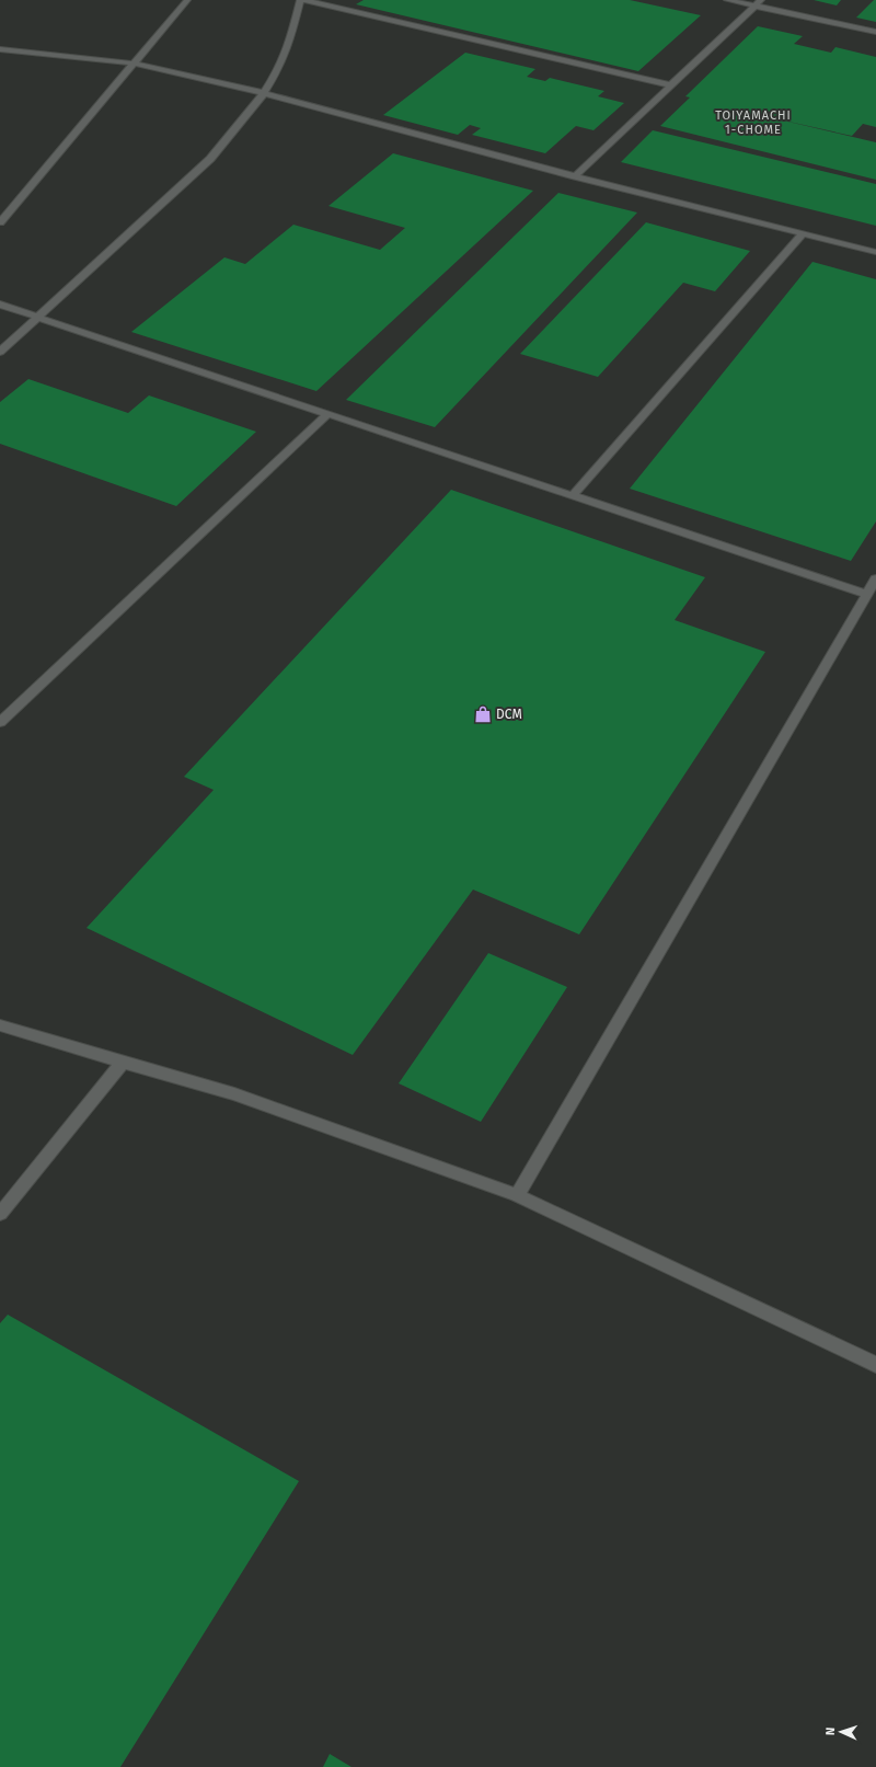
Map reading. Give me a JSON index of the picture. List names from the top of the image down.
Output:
{
  "districts": ["TOIYAMACHI 1-CHOME"],
  "places": {
    "shop": ["DCM"]
  },
  "north": "left"
}
